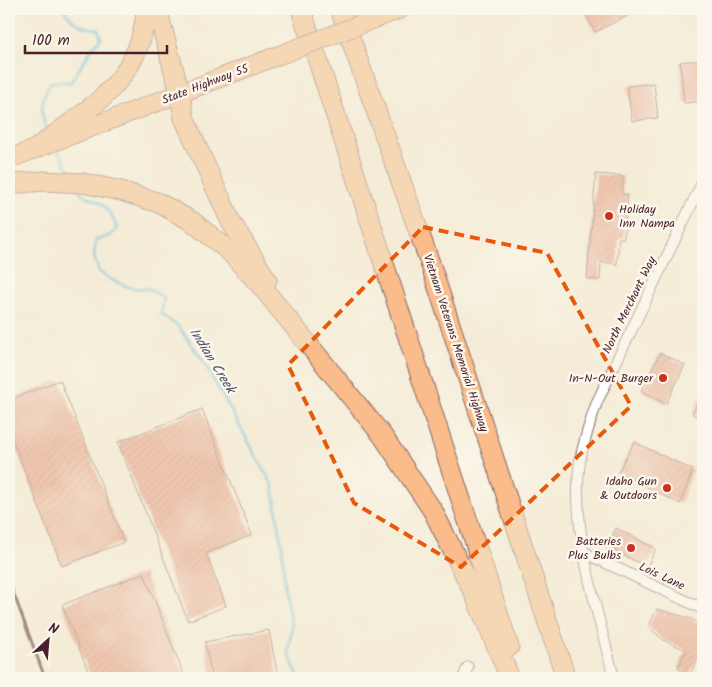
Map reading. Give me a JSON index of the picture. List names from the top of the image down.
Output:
{
  "streets": {
    "highway": ["State Highway 55", "Vietnam Veterans Memorial Highway"],
    "street": ["North Merchant Way", "Lois Lane"]
  },
  "crossings": [
    ["North Merchant Way", "Lois Lane"]
  ],
  "water": ["Indian Creek"],
  "places": [
    "Holiday Inn Nampa",
    "In-N-Out Burger",
    "Idaho Gun & Outdoors",
    "Batteries Plus Bulbs"
  ],
  "scale_bar": "100 m",
  "north": "top right"
}
